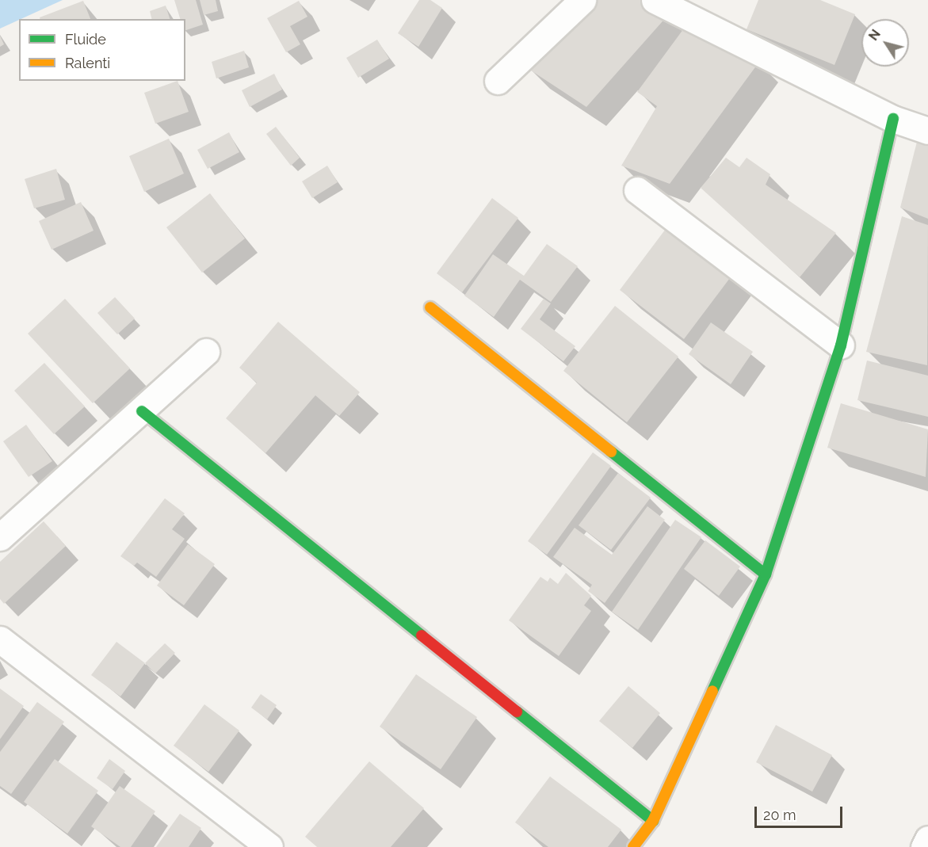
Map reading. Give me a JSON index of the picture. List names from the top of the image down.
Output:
{
  "legend": ["Fluide", "Ralenti"],
  "scale_bar": "20 m",
  "north": "top left"
}
